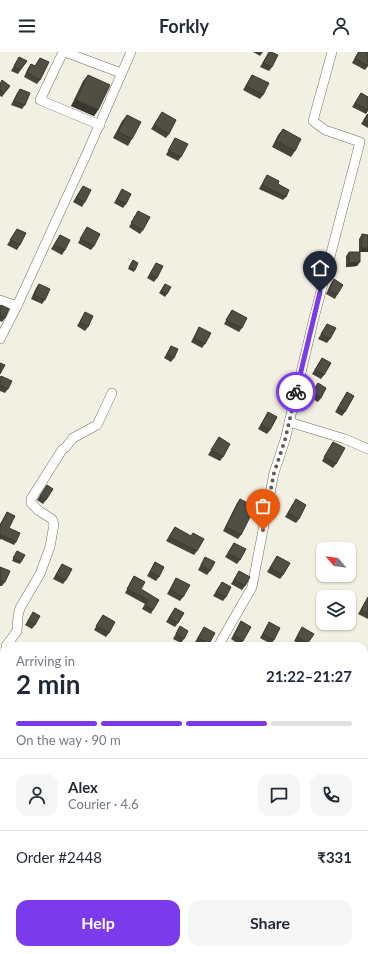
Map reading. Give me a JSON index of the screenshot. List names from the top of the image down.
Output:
{
  "north": "top left",
  "page": {
    "header": "Forkly",
    "heading": ["2 min", "Arriving in", "21:22–21:27"],
    "panel": [
      "Alex",
      "Courier · 4.6",
      "Order #2448",
      "₹331"
    ],
    "bar": "On the way · 90 m",
    "buttons": ["Help", "Share"]
  }
}
